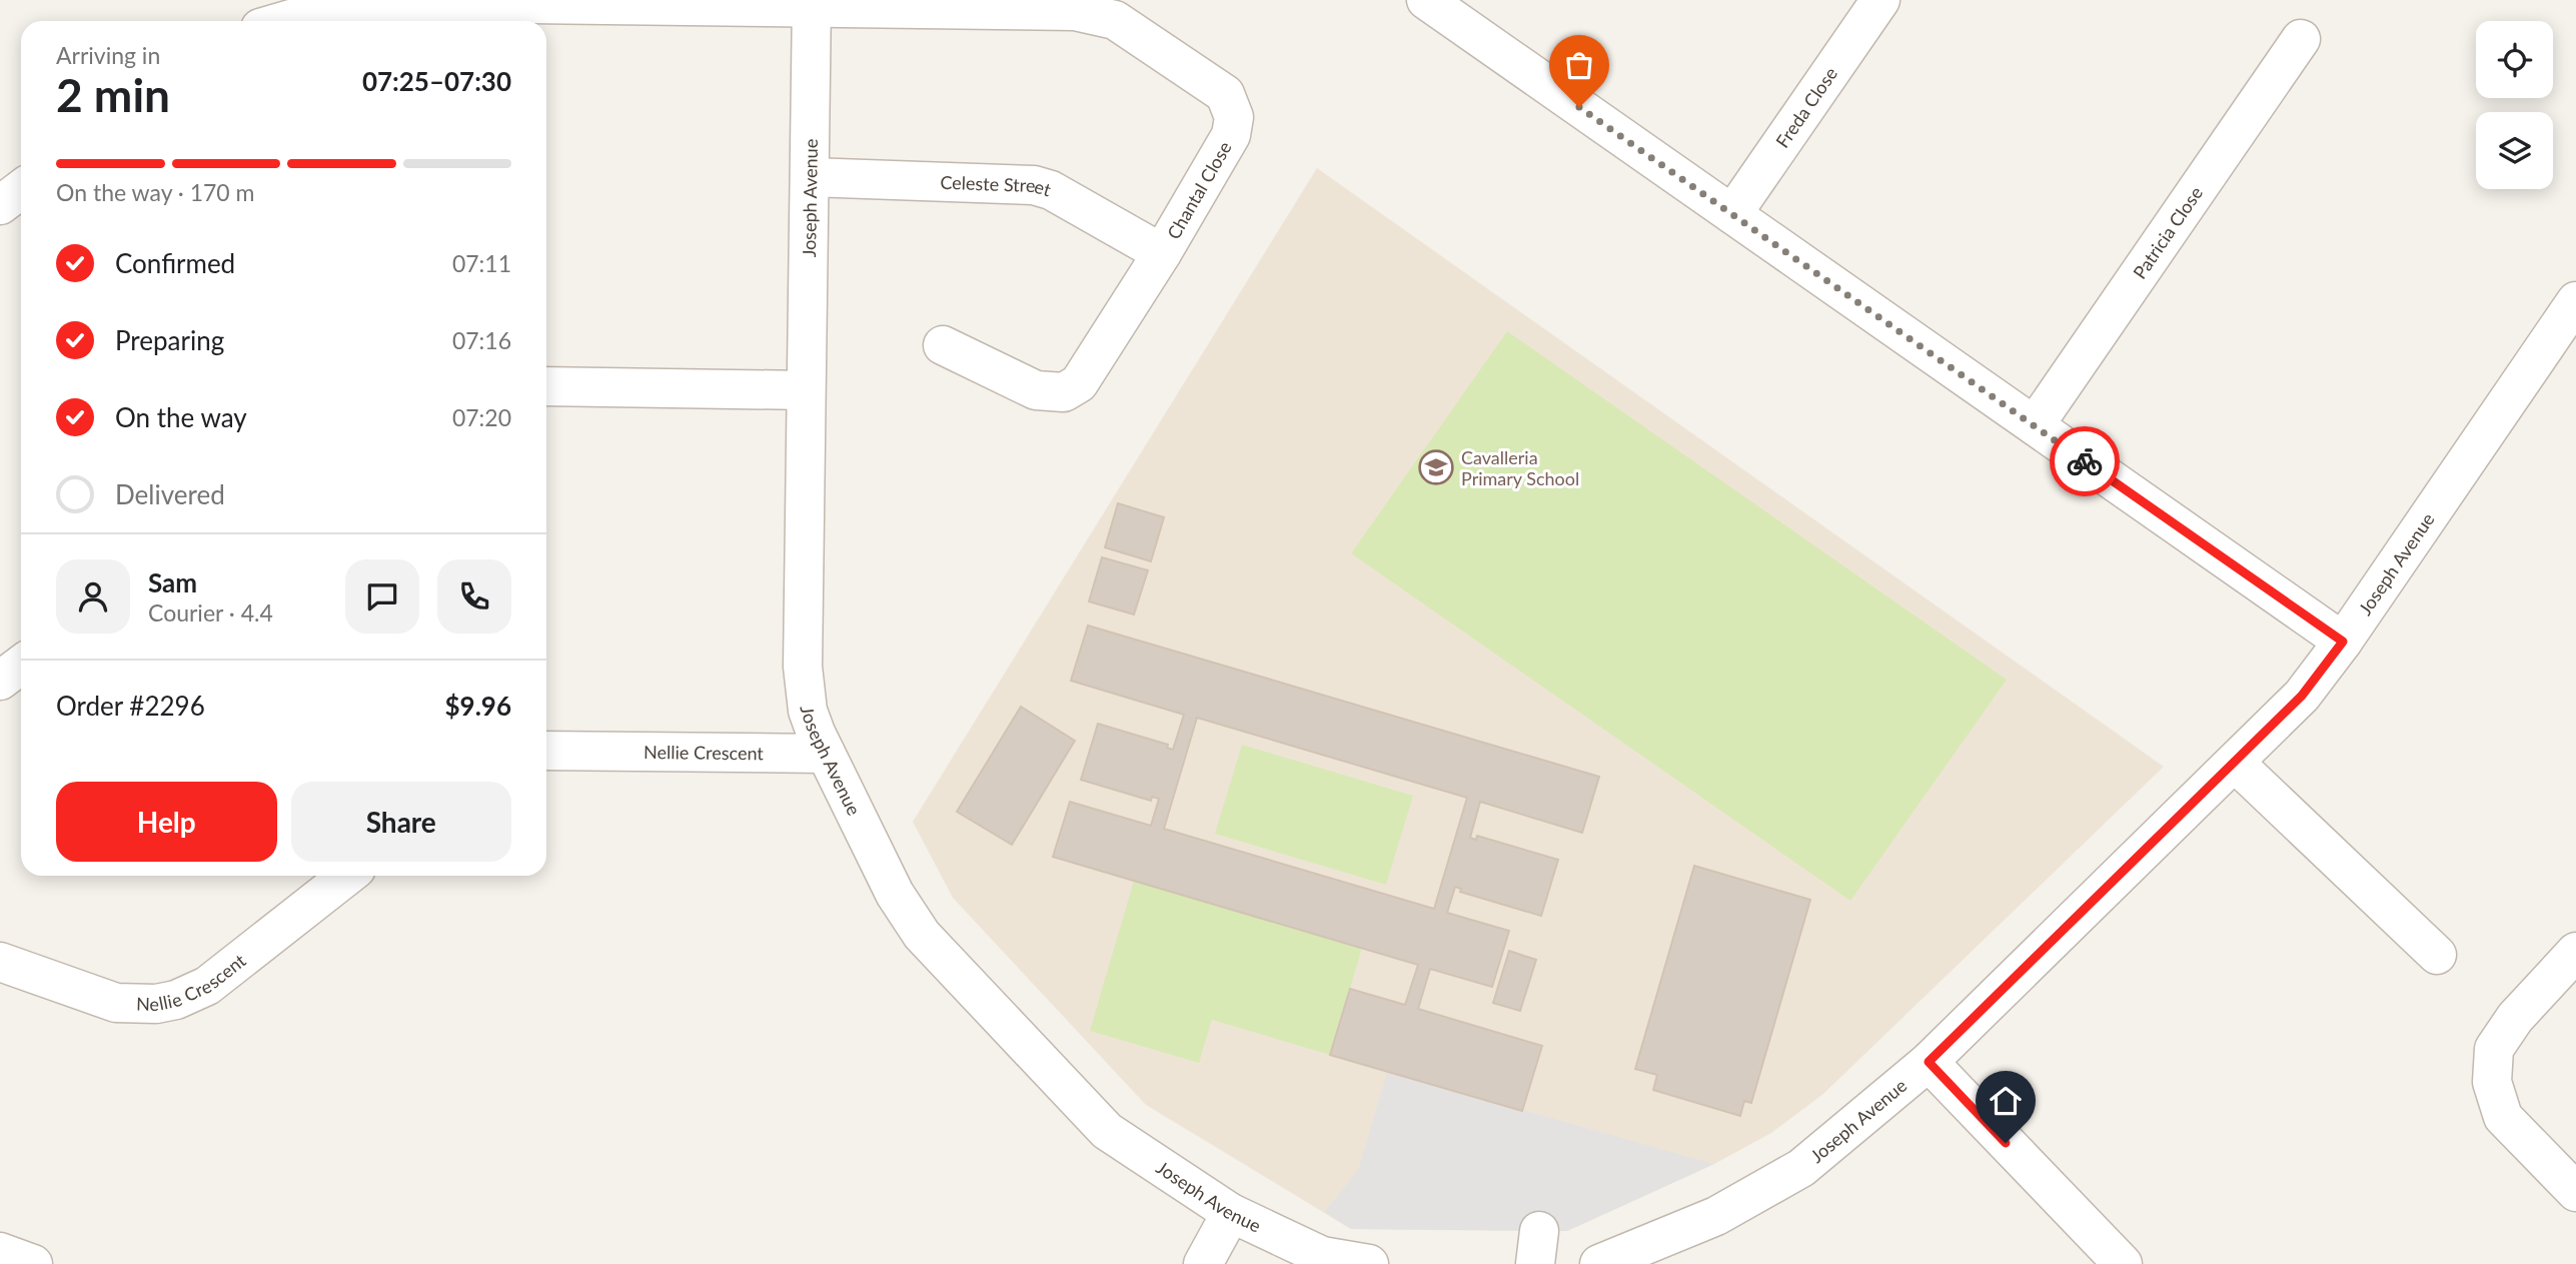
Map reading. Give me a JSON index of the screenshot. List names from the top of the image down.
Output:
{
  "streets": {
    "street": [
      "Freda Close",
      "Celeste Street",
      "Chantal Close",
      "Joseph Avenue",
      "Patricia Close",
      "Nellie Crescent"
    ]
  },
  "crossings": [
    ["Celeste Street", "Chantal Close"],
    ["Celeste Street", "Joseph Avenue"],
    ["Chantal Close", "Joseph Avenue"],
    ["Joseph Avenue", "Nellie Crescent"]
  ],
  "places": {
    "school or university": ["Cavalleria Primary School"]
  },
  "page": {
    "heading": ["2 min", "Arriving in", "07:25–07:30"],
    "panel": [
      "Sam",
      "Courier · 4.4",
      "Order #2296",
      "$9.96"
    ],
    "bar": "On the way · 170 m",
    "list": [
      ["Confirmed", "07:11"],
      ["Preparing", "07:16"],
      ["On the way", "07:20"],
      "Delivered"
    ],
    "buttons": ["Help", "Share"]
  }
}
